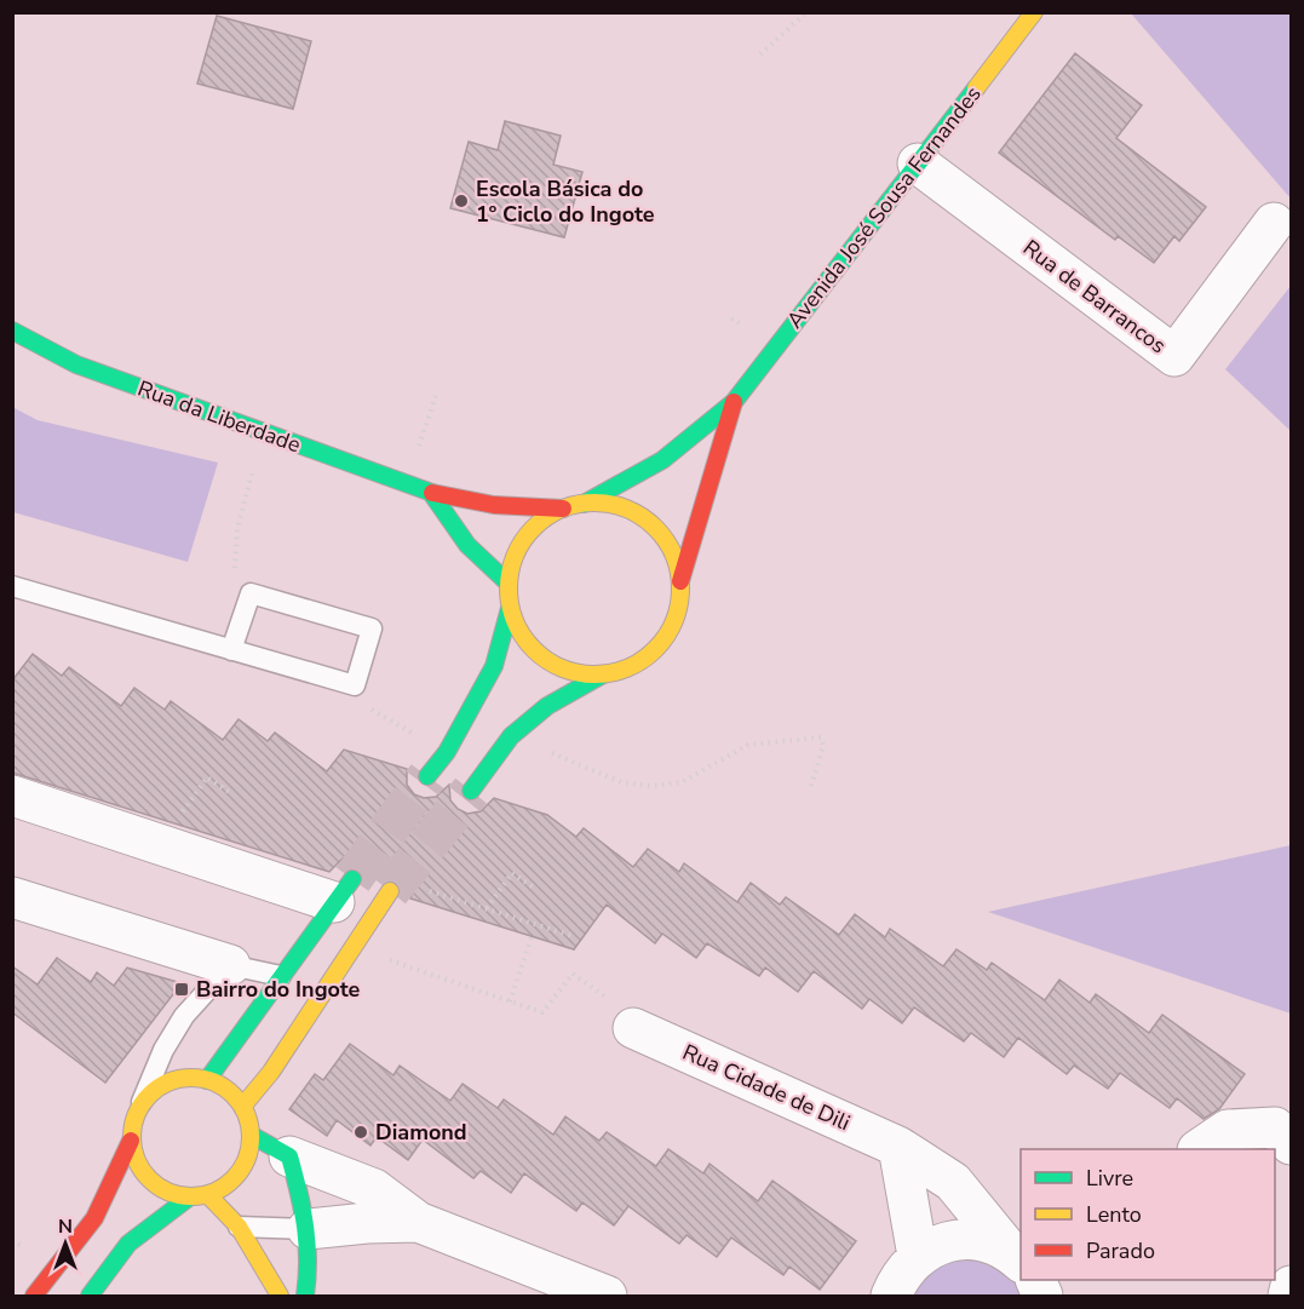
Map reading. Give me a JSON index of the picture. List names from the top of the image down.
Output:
{
  "streets": {
    "street": [
      "Avenida José Sousa Fernandes",
      "Rua de Barrancos",
      "Rua da Liberdade",
      "Rua Cidade de Dili"
    ]
  },
  "crossings": [
    ["Avenida José Sousa Fernandes", "Rua de Barrancos"],
    ["Avenida José Sousa Fernandes", "Rua da Liberdade"]
  ],
  "places": {
    "other": ["Escola Básica do 1º Ciclo do Ingote", "Diamond"],
    "transit": ["Bairro do Ingote"]
  },
  "legend": ["Livre", "Lento", "Parado"],
  "north": "top"
}
